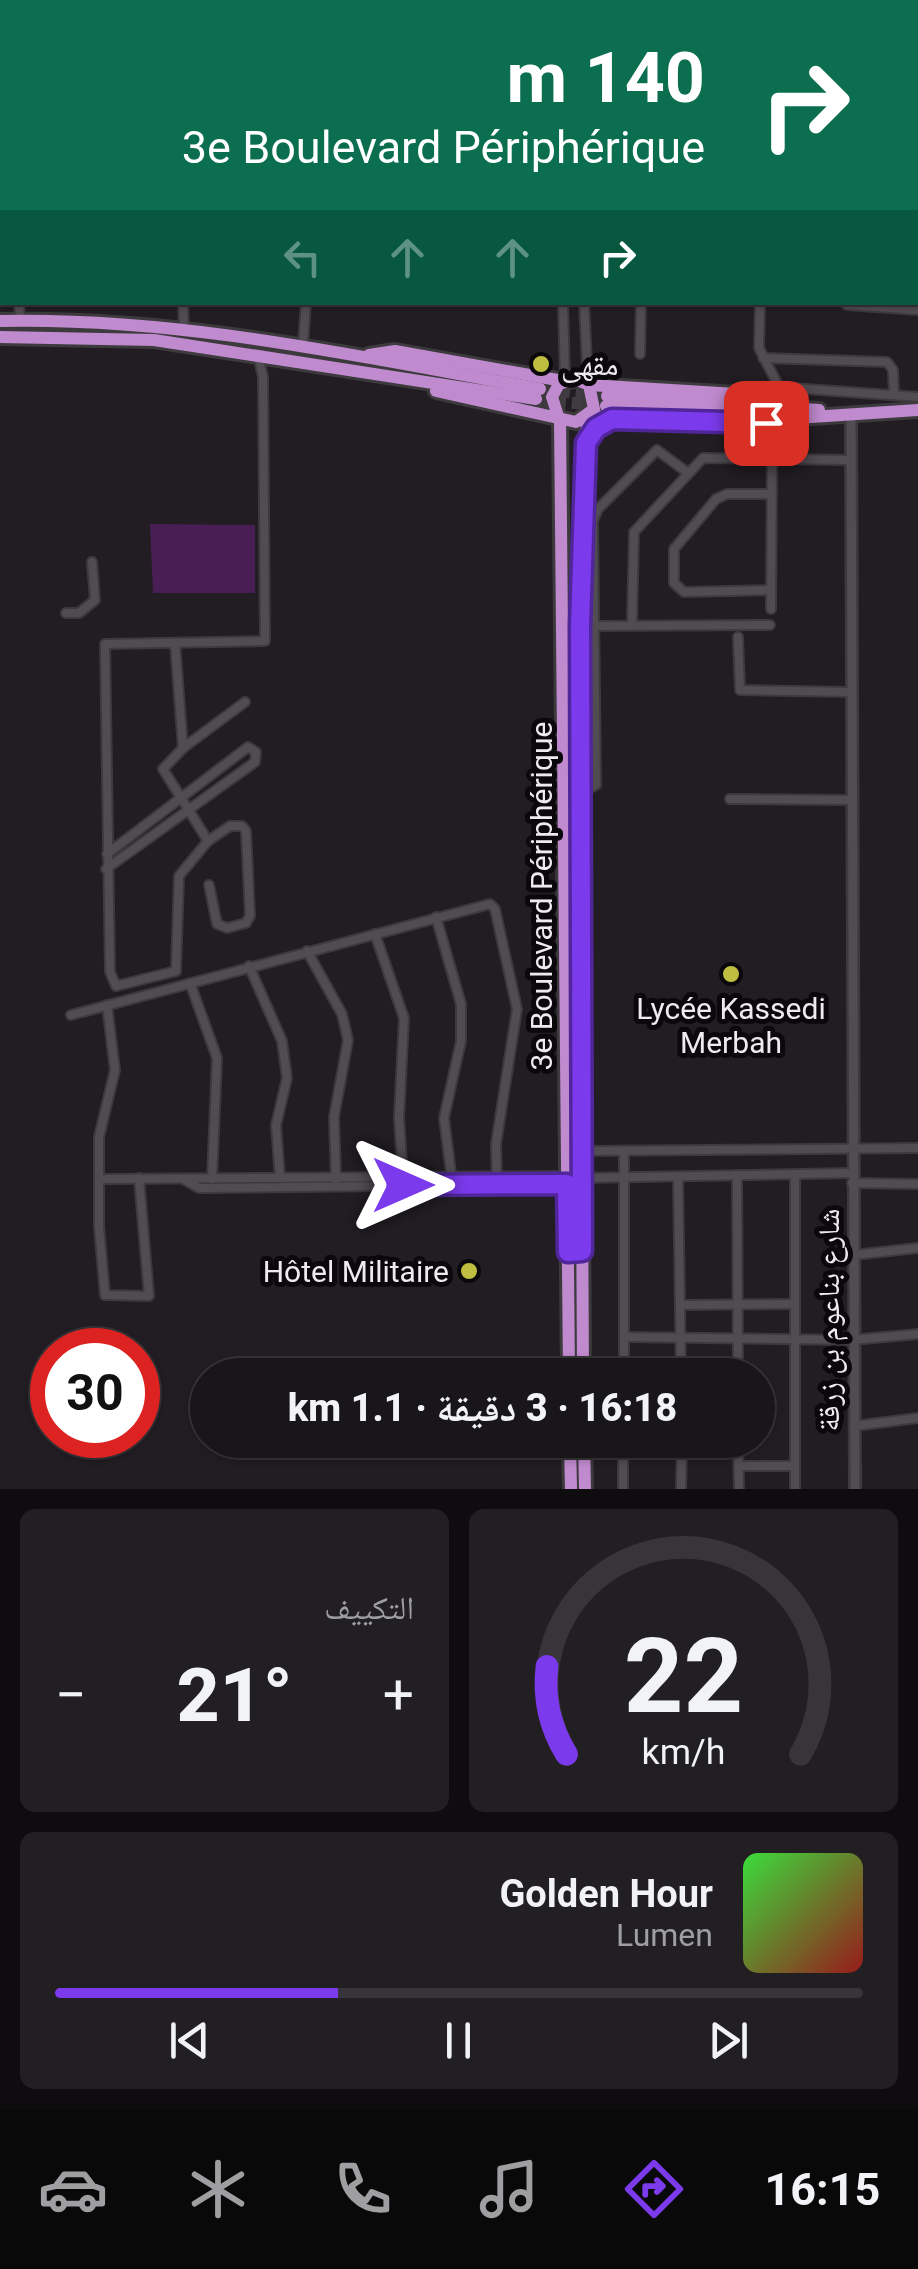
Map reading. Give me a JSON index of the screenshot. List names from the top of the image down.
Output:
{
  "streets": {
    "highway": ["3e Boulevard Périphérique"],
    "street": ["شارع بناعوم بن زرقة"]
  },
  "places": ["مقهى", "Lycée Kassedi Merbah", "Hôtel Militaire"],
  "page": {
    "turn": ["140 m", "3e Boulevard Périphérique"],
    "limit": "30",
    "trip": "16:18 · 3 دقيقة · 1.1 km",
    "tile": "التكييف",
    "heat": ["−", "21°", "+"],
    "song": ["Golden Hour", "Lumen"],
    "tabs": "16:15",
    "gauge": ["22", "km/h"]
  }
}
